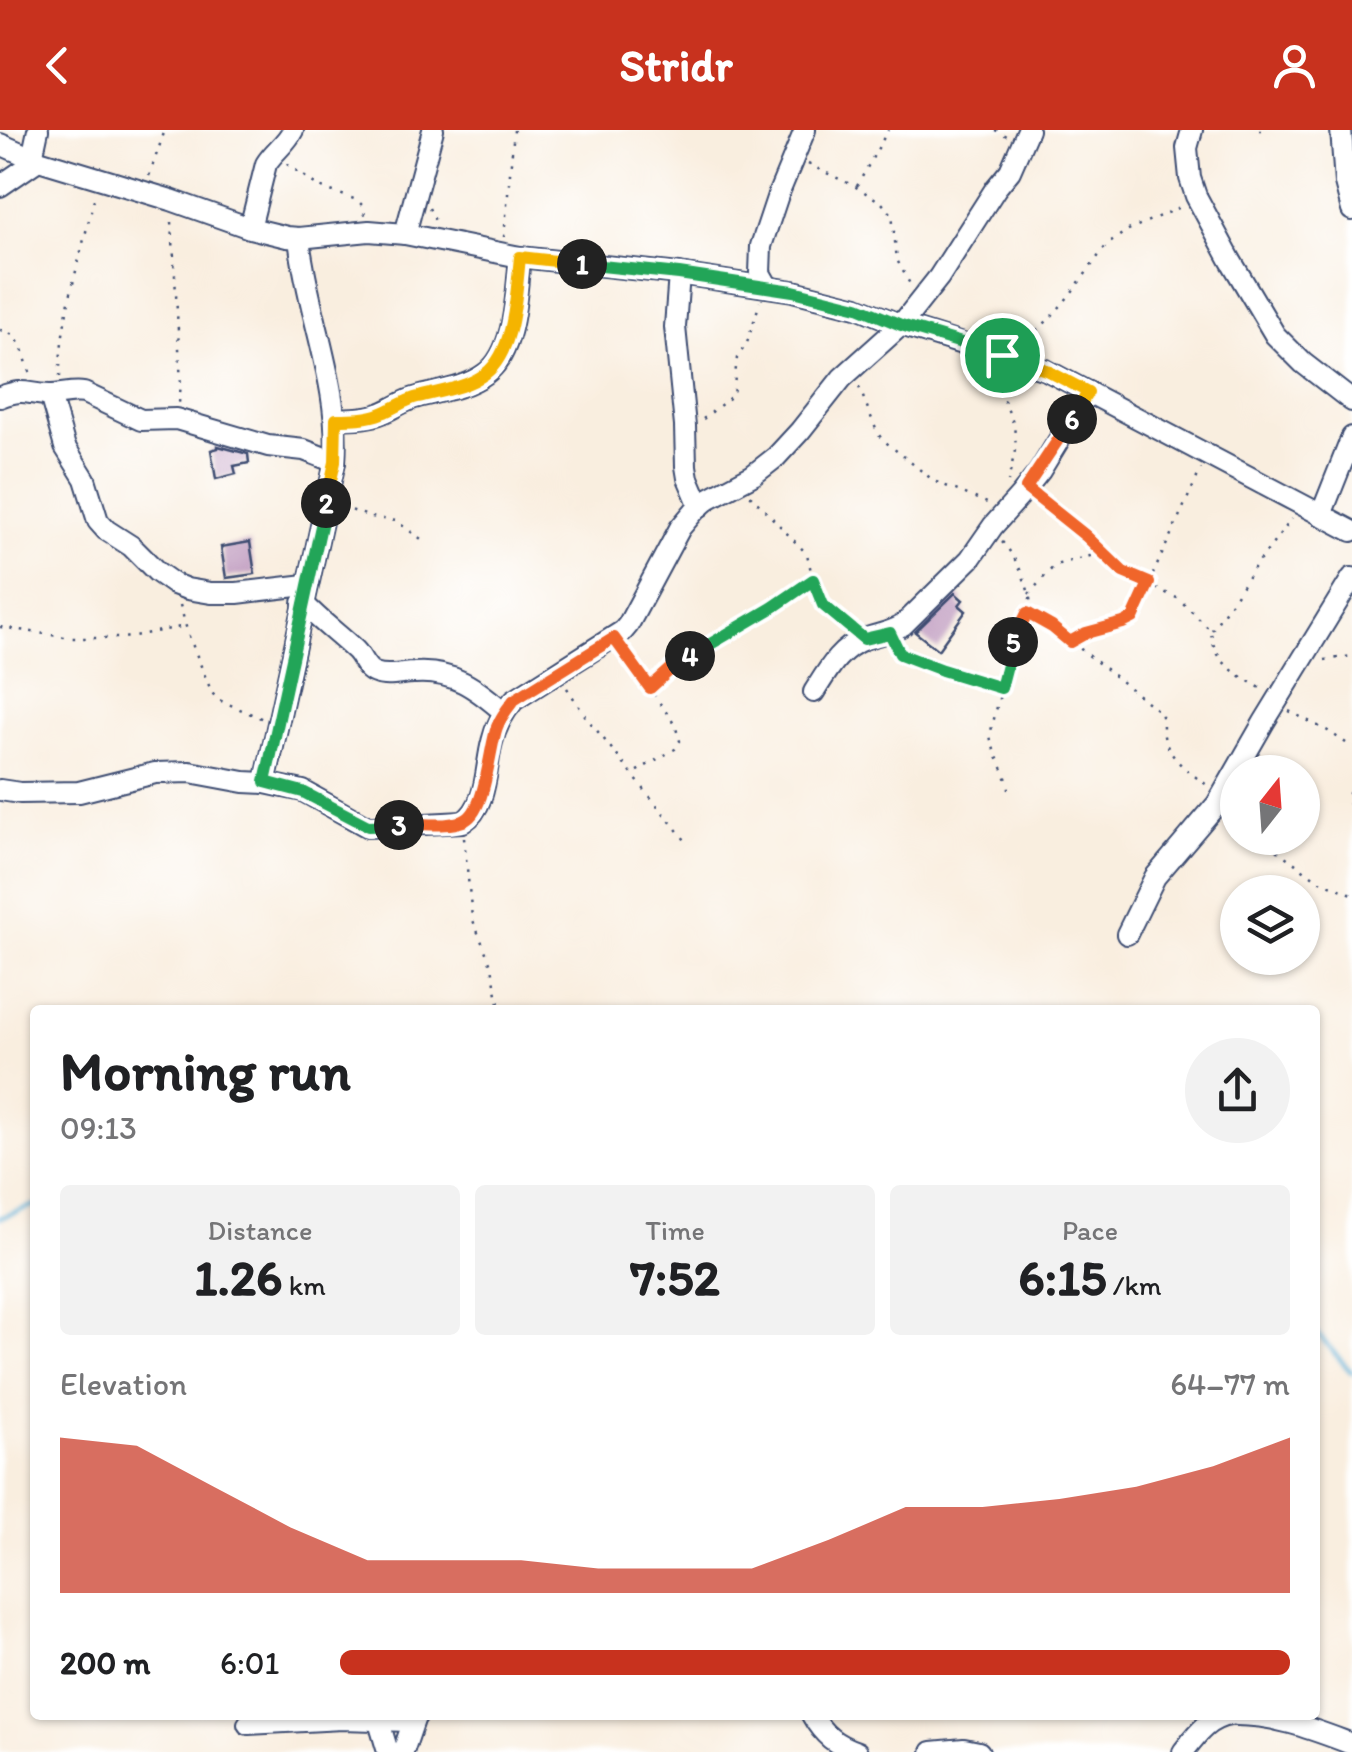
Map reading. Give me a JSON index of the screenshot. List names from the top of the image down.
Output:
{
  "north": "top",
  "page": {
    "header": "Stridr",
    "pins": [
      "1",
      "6",
      "2",
      "5",
      "4",
      "3"
    ],
    "heading": ["Morning run", "09:13"],
    "stats": [
      ["Distance", "1.26 km"],
      ["Time", "7:52"],
      ["Pace", "6:15 /km"]
    ],
    "chart": ["Elevation", "64–77 m"],
    "list": [
      {
        "name": "200 m",
        "note": "6:01"
      }
    ]
  }
}
